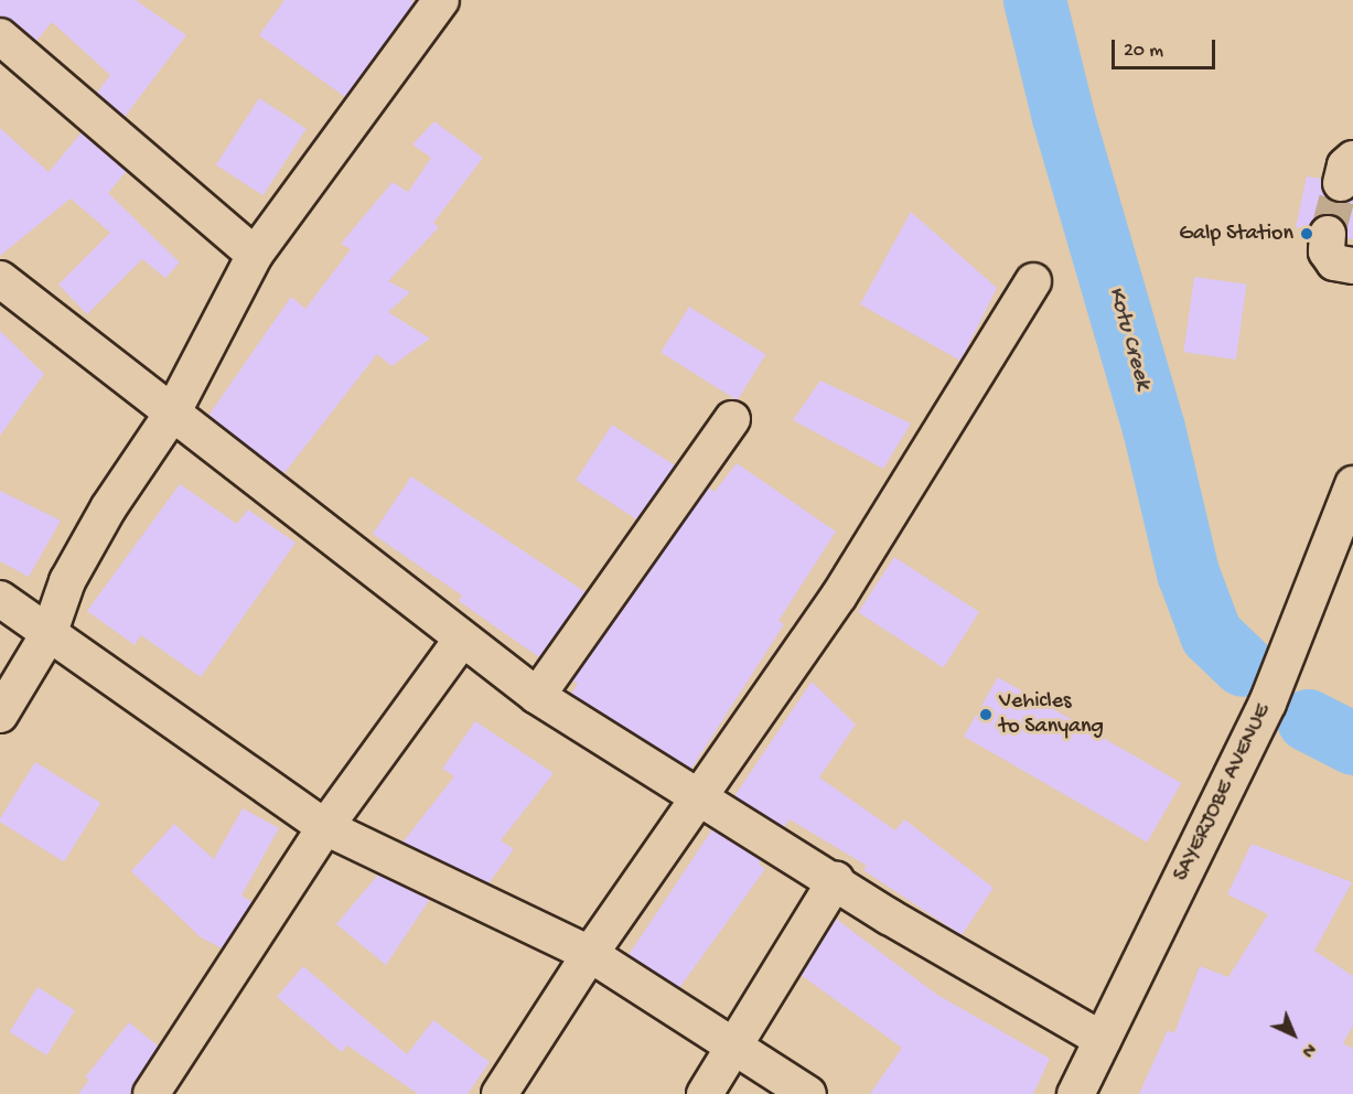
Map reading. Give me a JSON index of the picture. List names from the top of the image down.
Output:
{
  "streets": {
    "main road": ["SAYERJOBE AVENUE"]
  },
  "water": ["Kotu Creek"],
  "places": ["Galp Station", "Vehicles to Sanyang"],
  "scale_bar": "20 m",
  "north": "bottom right"
}
